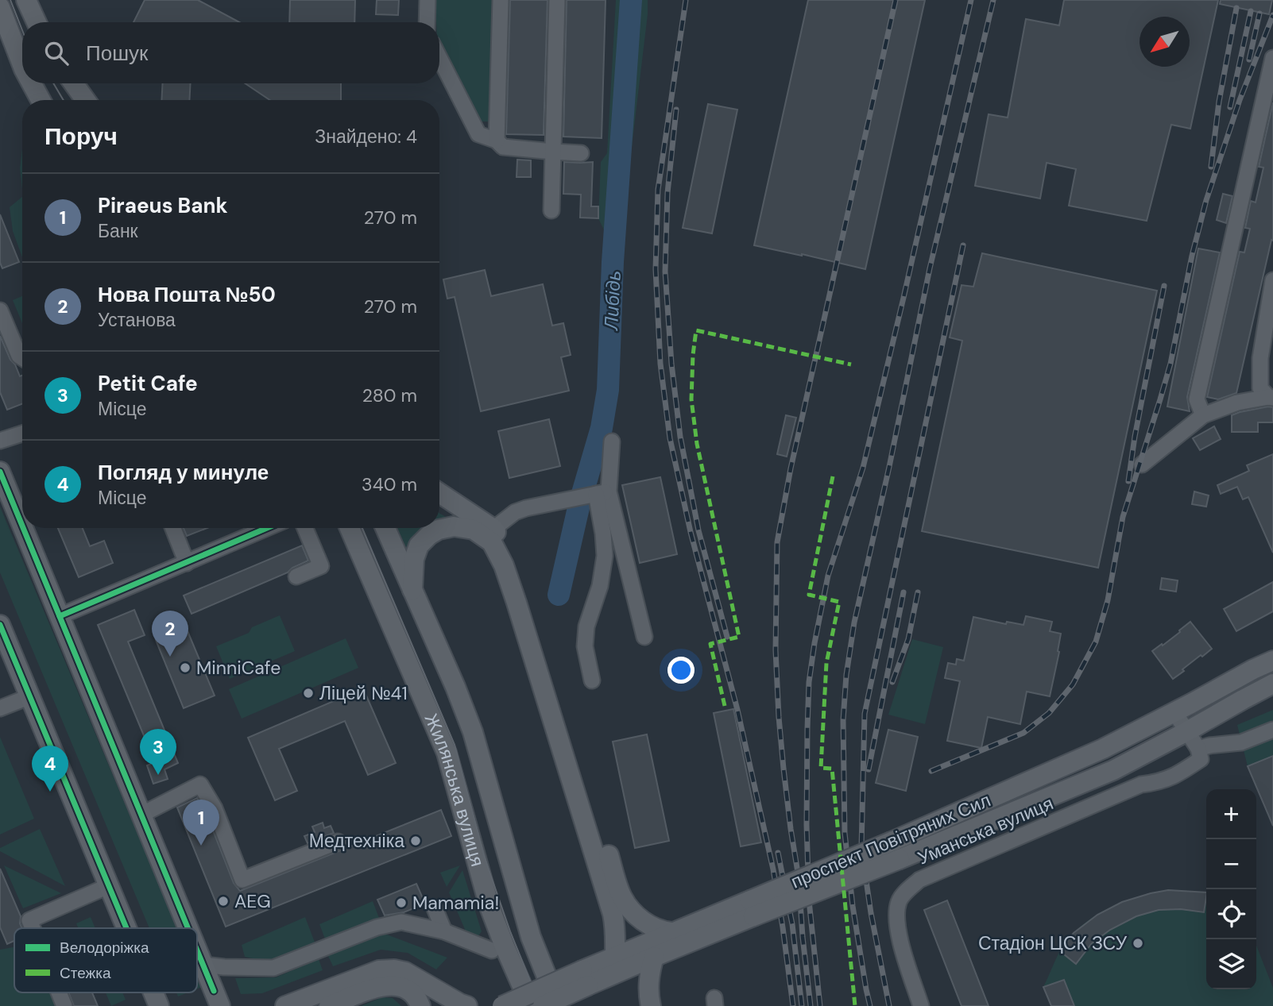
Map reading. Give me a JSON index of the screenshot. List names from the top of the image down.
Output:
{
  "streets": {
    "main road": ["Жилянська вулиця", "проспект Повітряних Сил"],
    "street": ["Уманська вулиця"]
  },
  "crossings": [
    ["Жилянська вулиця", "проспект Повітряних Сил"]
  ],
  "water": ["Либідь"],
  "places": [
    "MinniCafe",
    "Ліцей №41",
    "Медтехніка",
    "AEG",
    "Mamamia!",
    "Стадіон ЦСК ЗСУ"
  ],
  "legend": ["Велодоріжка", "Стежка"],
  "north": "bottom left",
  "page": {
    "search": "Пошук",
    "heading": ["Поруч", "Знайдено: 4"],
    "list": [
      {
        "mark": "1",
        "name": "Piraeus Bank",
        "note": "Банк",
        "value": "270 m"
      },
      {
        "mark": "2",
        "name": "Нова Пошта №50",
        "note": "Установа",
        "value": "270 m"
      },
      {
        "mark": "3",
        "name": "Petit Cafe",
        "note": "Місце",
        "value": "280 m"
      },
      {
        "mark": "4",
        "name": "Погляд у минуле",
        "note": "Місце",
        "value": "340 m"
      }
    ],
    "pins": [
      "2",
      "3",
      "4",
      "1"
    ],
    "map_buttons": ["+", "−"]
  }
}
